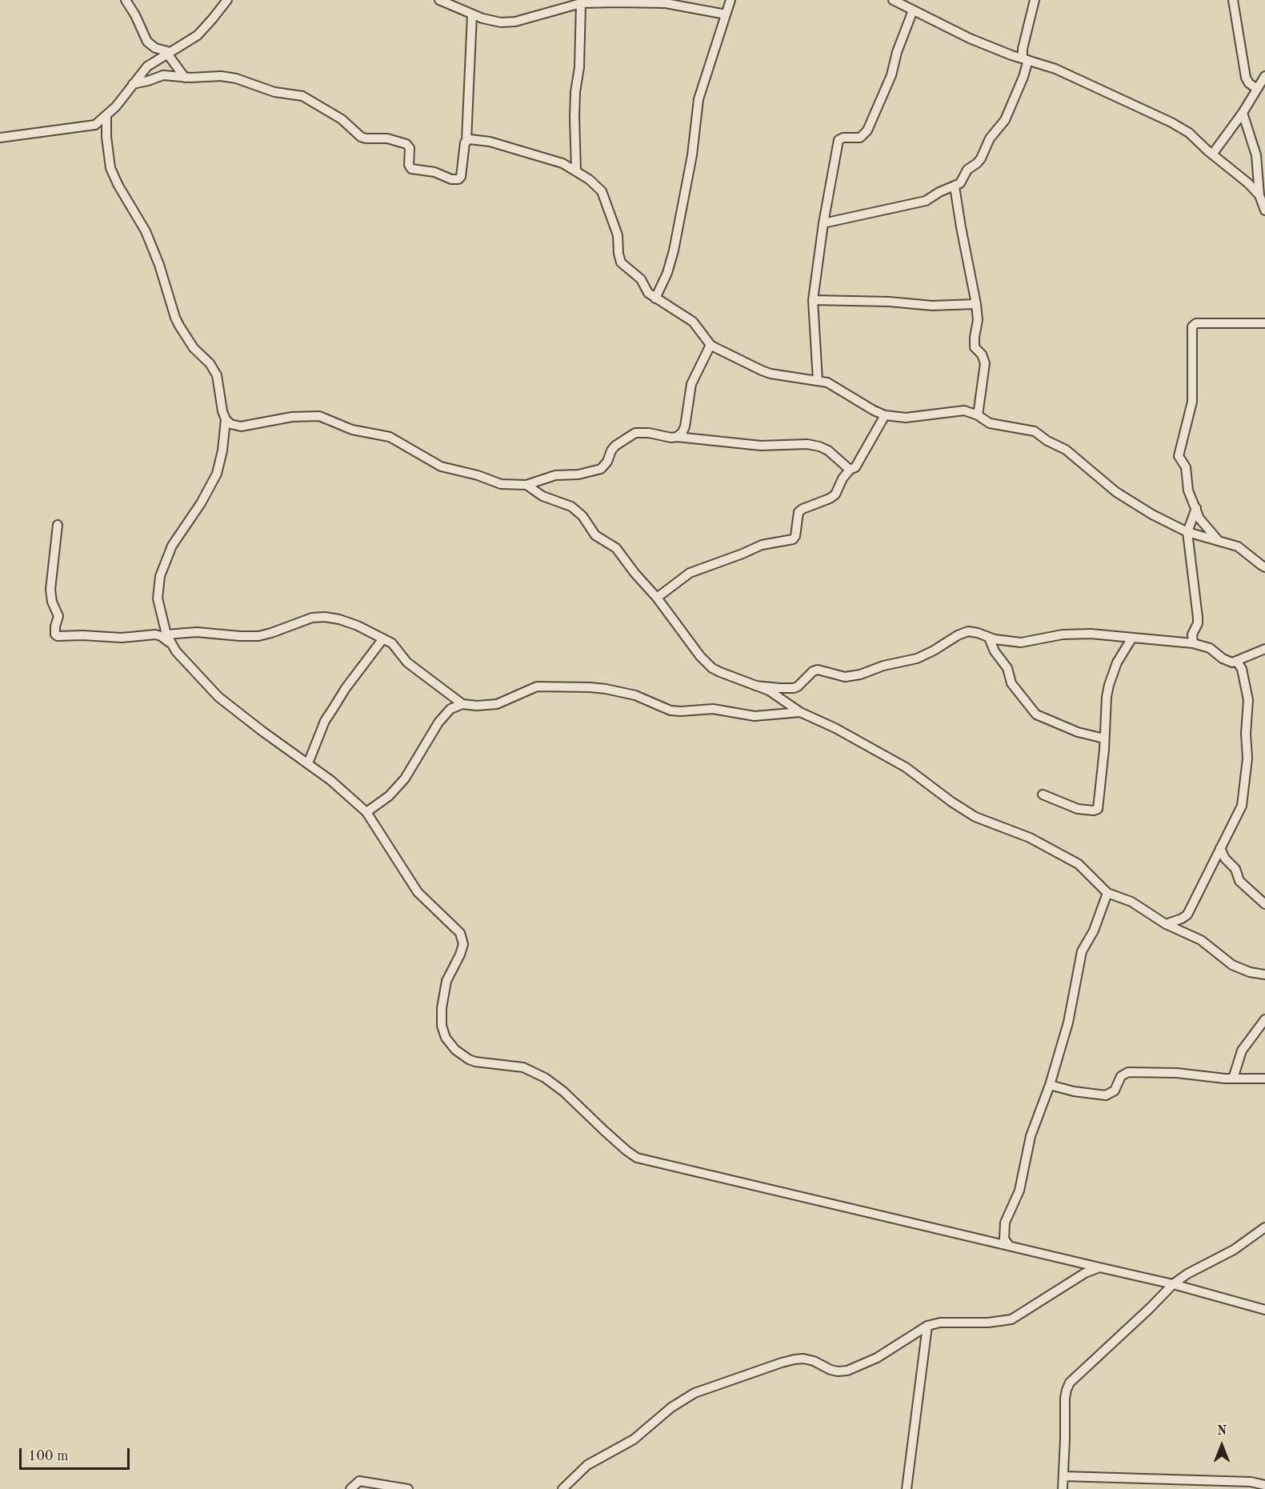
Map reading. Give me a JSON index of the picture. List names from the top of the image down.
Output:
{
  "scale_bar": "100 m",
  "north": "top"
}
